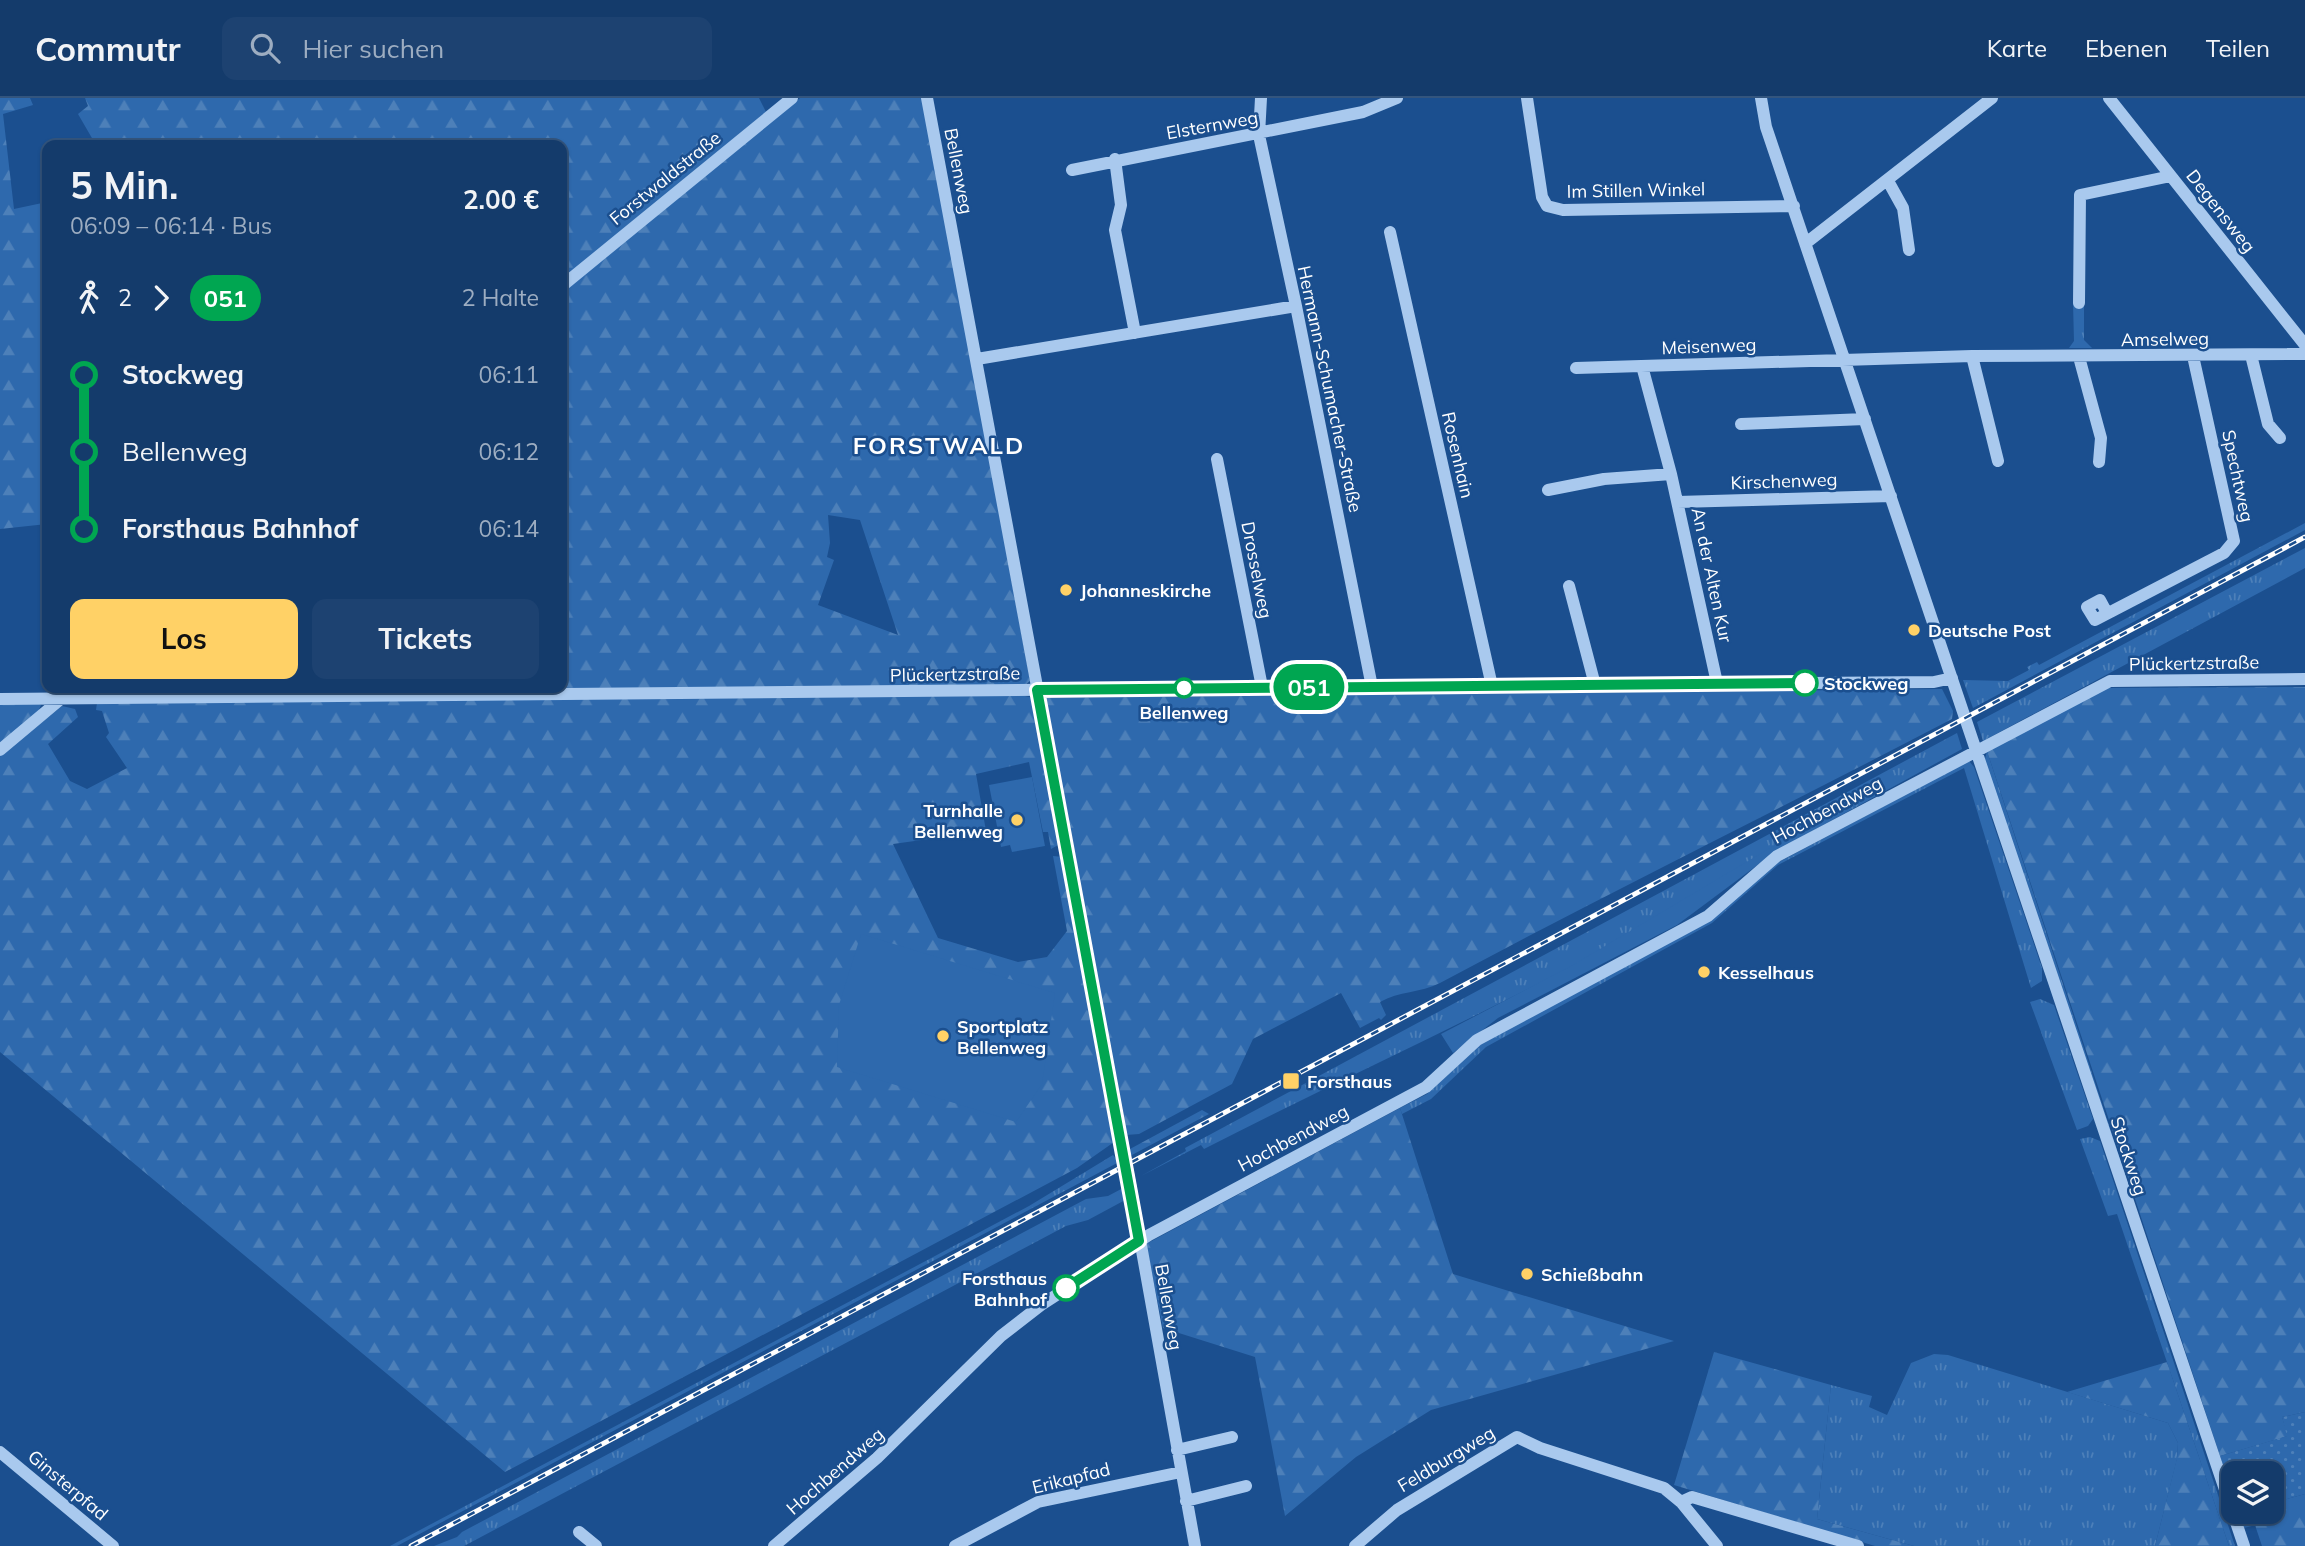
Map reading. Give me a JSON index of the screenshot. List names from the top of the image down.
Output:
{
  "streets": {
    "street": [
      "Elsternweg",
      "Bellenweg",
      "Forstwaldstraße",
      "Im Stillen Winkel",
      "Degensweg",
      "Amselweg",
      "Meisenweg",
      "Hermann-Schumacher-Straße",
      "Rosenhain",
      "Spechtweg",
      "Kirschenweg",
      "Drosselweg",
      "An der Alten Kur",
      "Plückertzstraße",
      "Hochbendweg",
      "Stockweg",
      "Feldburgweg",
      "Erikapfad",
      "Ginsterpfad"
    ]
  },
  "crossings": [
    ["Elsternweg", "Hermann-Schumacher-Straße"],
    ["Bellenweg", "Plückertzstraße"],
    ["Bellenweg", "Hochbendweg"],
    ["Bellenweg", "Erikapfad"],
    ["Im Stillen Winkel", "Stockweg"],
    ["Amselweg", "Meisenweg"],
    ["Amselweg", "Spechtweg"],
    ["Amselweg", "Stockweg"],
    ["Meisenweg", "An der Alten Kur"],
    ["Meisenweg", "Stockweg"],
    ["Hermann-Schumacher-Straße", "Plückertzstraße"],
    ["Rosenhain", "Plückertzstraße"],
    ["Kirschenweg", "An der Alten Kur"],
    ["Kirschenweg", "Stockweg"],
    ["Drosselweg", "Plückertzstraße"],
    ["An der Alten Kur", "Plückertzstraße"],
    ["Plückertzstraße", "Hochbendweg"],
    ["Plückertzstraße", "Stockweg"],
    ["Hochbendweg", "Stockweg"]
  ],
  "districts": ["FORSTWALD"],
  "places": {
    "other": [
      "Johanneskirche",
      "Deutsche Post",
      "Stockweg",
      "Bellenweg",
      "Turnhalle Bellenweg",
      "Kesselhaus",
      "Sportplatz Bellenweg",
      "Schießbahn",
      "Forsthaus Bahnhof"
    ],
    "transit": ["Forsthaus"]
  },
  "lines": ["bus line 051"],
  "page": {
    "header": "Commutr",
    "search": "Hier suchen",
    "nav": ["Karte", "Ebenen", "Teilen"],
    "on_map": "051",
    "heading": ["5 Min.", "06:09 – 06:14 · Bus", "2.00 €"],
    "legs": ["2", "051", "2 Halte"],
    "list": [
      {
        "name": "Stockweg",
        "value": "06:11"
      },
      {
        "name": "Bellenweg",
        "value": "06:12"
      },
      {
        "name": "Forsthaus Bahnhof",
        "value": "06:14"
      }
    ],
    "buttons": ["Los", "Tickets"]
  }
}
